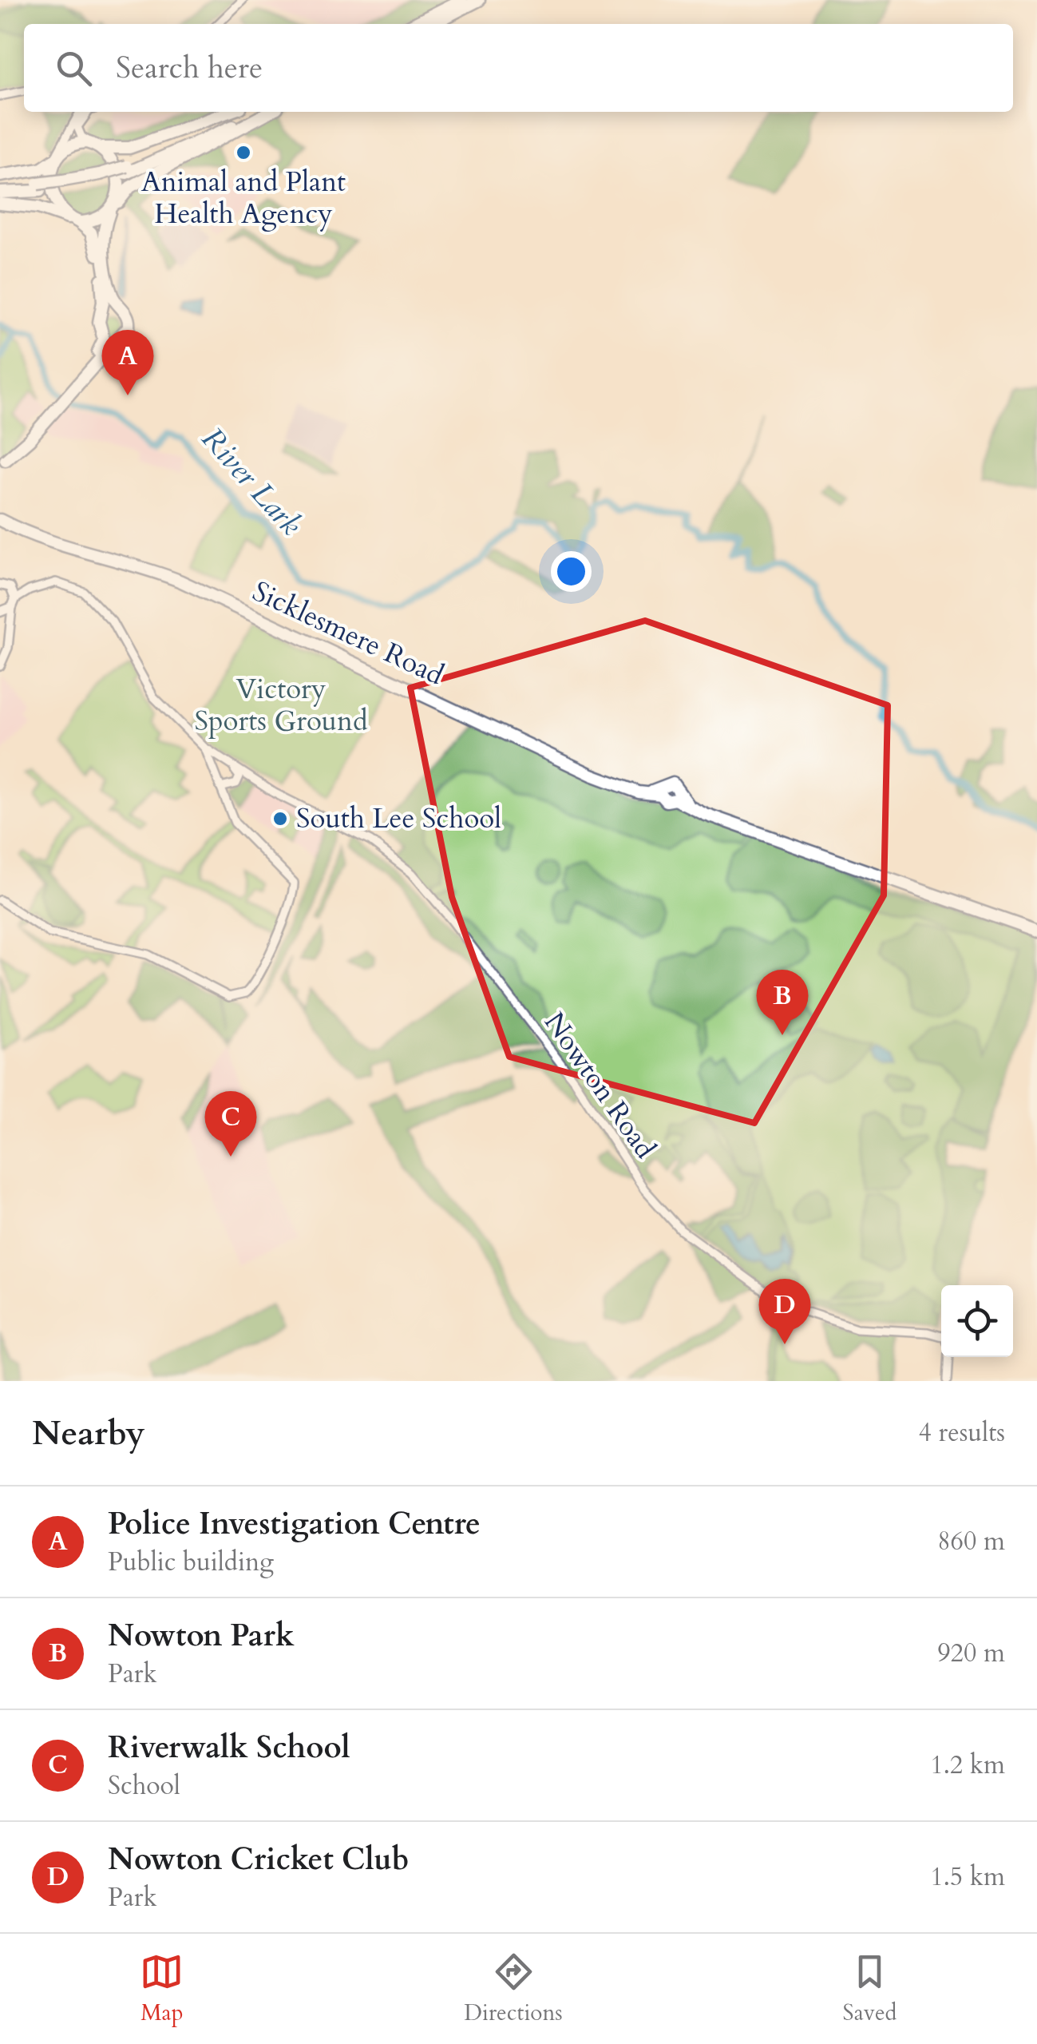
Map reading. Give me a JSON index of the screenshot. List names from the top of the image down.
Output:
{
  "streets": {
    "highway": ["Sicklesmere Road"],
    "street": ["Nowton Road"]
  },
  "water": ["River Lark"],
  "parks": ["Victory Sports Ground"],
  "places": ["Animal and Plant Health Agency", "South Lee School"],
  "page": {
    "search": "Search here",
    "pins": [
      "A",
      "B",
      "C",
      "D"
    ],
    "heading": ["Nearby", "4 results"],
    "list": [
      {
        "mark": "A",
        "name": "Police Investigation Centre",
        "note": "Public building",
        "value": "860 m"
      },
      {
        "mark": "B",
        "name": "Nowton Park",
        "note": "Park",
        "value": "920 m"
      },
      {
        "mark": "C",
        "name": "Riverwalk School",
        "note": "School",
        "value": "1.2 km"
      },
      {
        "mark": "D",
        "name": "Nowton Cricket Club",
        "note": "Park",
        "value": "1.5 km"
      }
    ],
    "nav": ["Map", "Directions", "Saved"]
  }
}
